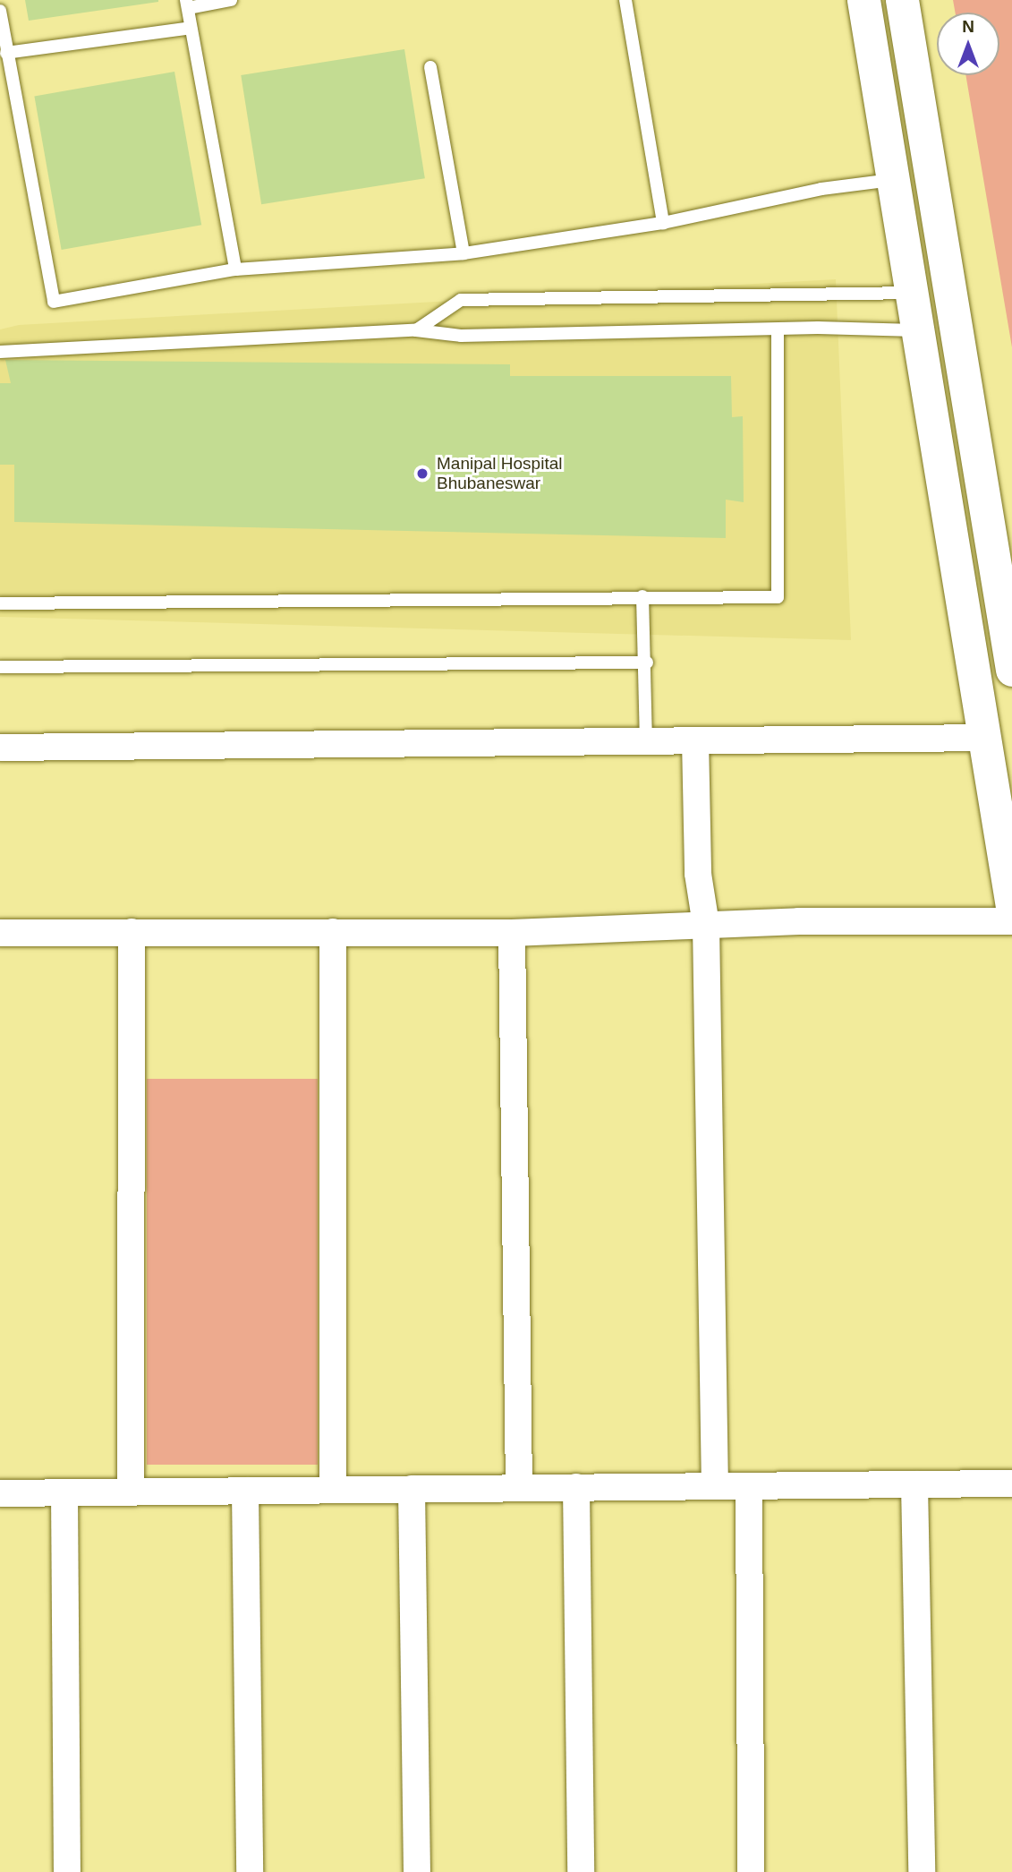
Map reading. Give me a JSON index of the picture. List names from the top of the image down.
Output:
{
  "places": ["Manipal Hospital Bhubaneswar"],
  "north": "top"
}
